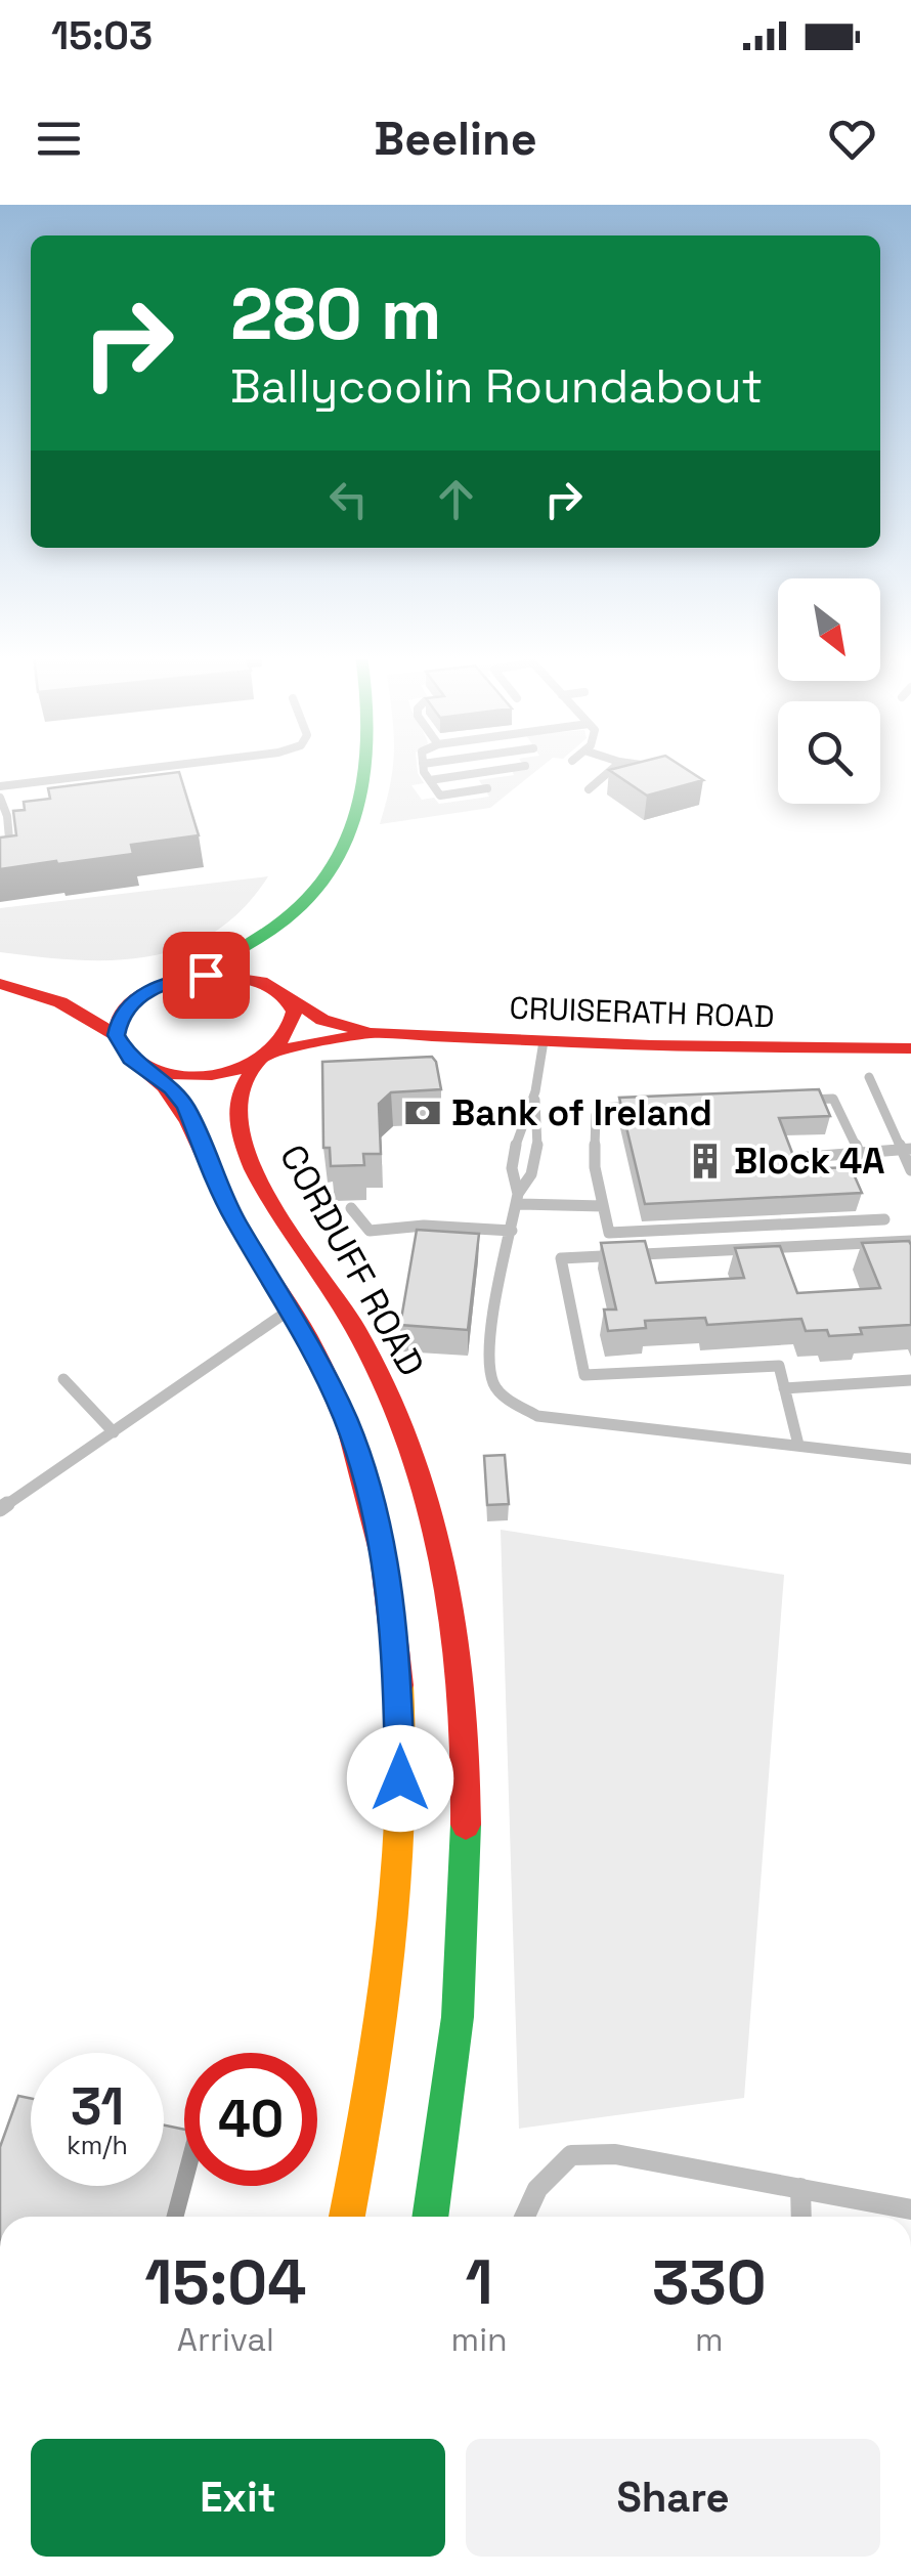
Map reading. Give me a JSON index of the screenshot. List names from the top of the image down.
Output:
{
  "streets": {
    "main road": ["CRUISERATH ROAD", "CORDUFF ROAD"]
  },
  "crossings": [
    ["CRUISERATH ROAD", "CORDUFF ROAD"]
  ],
  "places": {
    "bank": ["Bank of Ireland"],
    "building": ["Block 4A"]
  },
  "north": "bottom right",
  "page": {
    "status": "15:03",
    "header": "Beeline",
    "turn": ["280 m", "Ballycoolin Roundabout"],
    "speed": "31 km/h",
    "limit": "40",
    "eta": [
      "15:04",
      "Arrival",
      "1",
      "min",
      "330",
      "m"
    ],
    "buttons": ["Exit", "Share"]
  }
}
